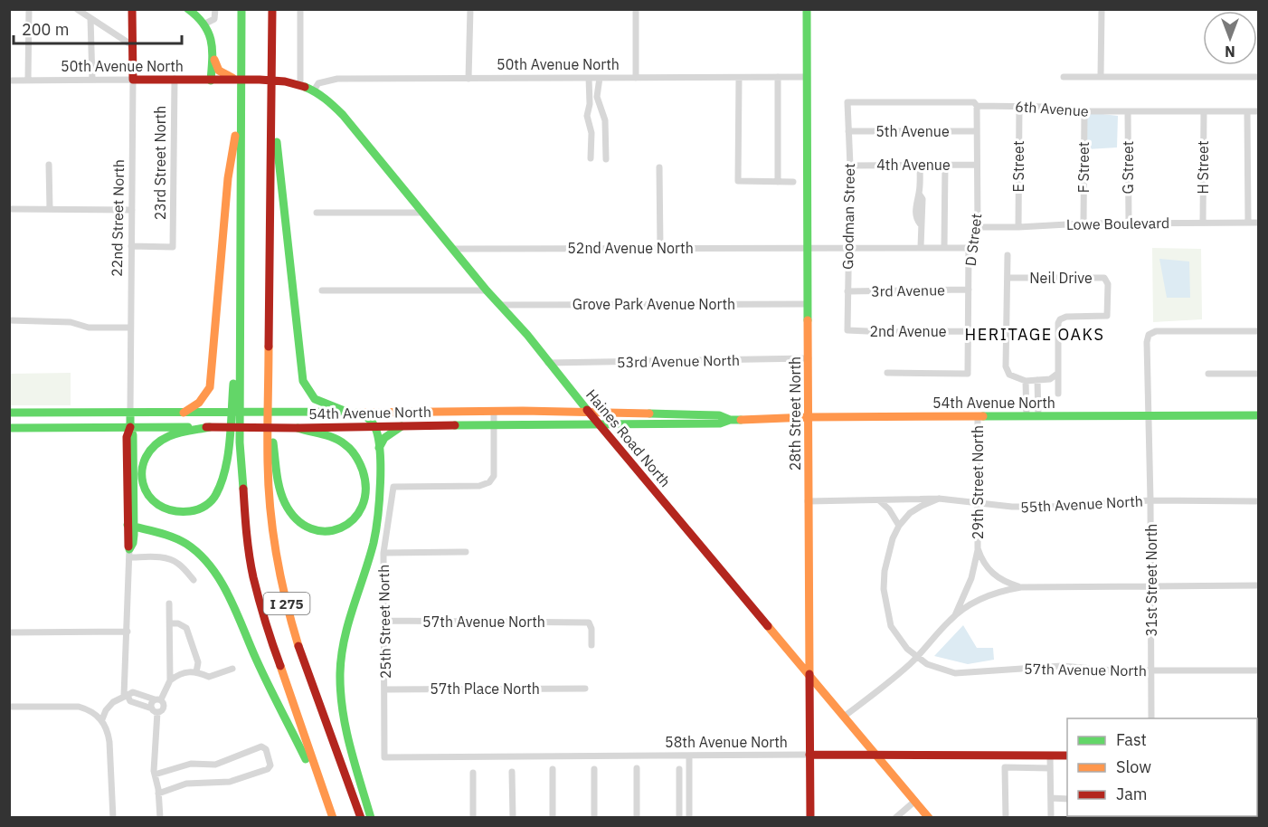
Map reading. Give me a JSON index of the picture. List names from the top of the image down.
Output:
{
  "streets": {
    "main road": [
      "50th Avenue North",
      "22nd Street North",
      "54th Avenue North",
      "28th Street North",
      "Haines Road North",
      "I 275",
      "58th Avenue North"
    ],
    "street": [
      "6th Avenue",
      "5th Avenue",
      "23rd Street North",
      "4th Avenue",
      "E Street",
      "F Street",
      "G Street",
      "H Street",
      "Goodman Street",
      "Lowe Boulevard",
      "D Street",
      "52nd Avenue North",
      "Neil Drive",
      "3rd Avenue",
      "Grove Park Avenue North",
      "2nd Avenue",
      "53rd Avenue North",
      "29th Street North",
      "55th Avenue North",
      "31st Street North",
      "25th Street North",
      "57th Avenue North",
      "57th Place North"
    ]
  },
  "crossings": [
    ["50th Avenue North", "23rd Street North"],
    ["50th Avenue North", "22nd Street North"],
    ["50th Avenue North", "28th Street North"],
    ["50th Avenue North", "Haines Road North"],
    ["6th Avenue", "E Street"],
    ["6th Avenue", "F Street"],
    ["6th Avenue", "G Street"],
    ["6th Avenue", "H Street"],
    ["6th Avenue", "Goodman Street"],
    ["6th Avenue", "D Street"],
    ["5th Avenue", "Goodman Street"],
    ["5th Avenue", "D Street"],
    ["23rd Street North", "22nd Street North"],
    ["4th Avenue", "Goodman Street"],
    ["4th Avenue", "D Street"],
    ["E Street", "Lowe Boulevard"],
    ["F Street", "Lowe Boulevard"],
    ["G Street", "Lowe Boulevard"],
    ["H Street", "Lowe Boulevard"],
    ["Goodman Street", "3rd Avenue"],
    ["Goodman Street", "2nd Avenue"],
    ["22nd Street North", "54th Avenue North"],
    ["Lowe Boulevard", "D Street"],
    ["D Street", "3rd Avenue"],
    ["D Street", "2nd Avenue"],
    ["52nd Avenue North", "28th Street North"],
    ["52nd Avenue North", "Haines Road North"],
    ["Grove Park Avenue North", "28th Street North"],
    ["Grove Park Avenue North", "Haines Road North"],
    ["53rd Avenue North", "28th Street North"],
    ["53rd Avenue North", "Haines Road North"],
    ["54th Avenue North", "28th Street North"],
    ["54th Avenue North", "Haines Road North"],
    ["54th Avenue North", "29th Street North"],
    ["54th Avenue North", "31st Street North"],
    ["54th Avenue North", "25th Street North"],
    ["28th Street North", "Haines Road North"],
    ["28th Street North", "55th Avenue North"],
    ["28th Street North", "58th Avenue North"],
    ["Haines Road North", "58th Avenue North"],
    ["29th Street North", "55th Avenue North"],
    ["55th Avenue North", "31st Street North"],
    ["31st Street North", "57th Avenue North"],
    ["25th Street North", "57th Avenue North"],
    ["25th Street North", "57th Place North"],
    ["25th Street North", "58th Avenue North"]
  ],
  "districts": ["HERITAGE OAKS"],
  "legend": ["Fast", "Slow", "Jam"],
  "scale_bar": "200 m",
  "north": "bottom"
}
